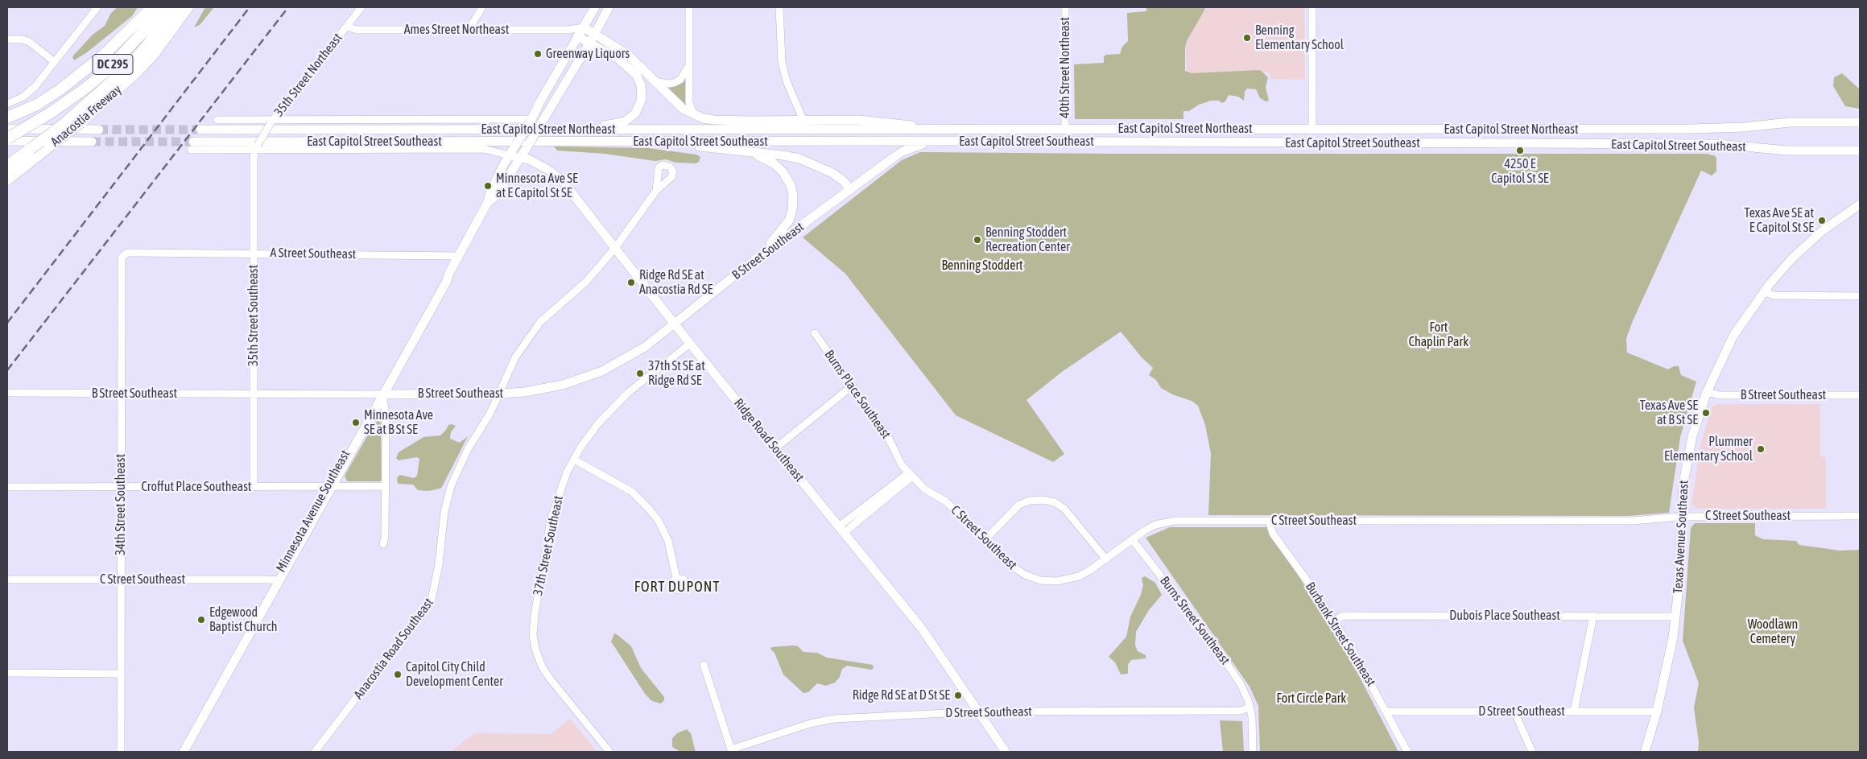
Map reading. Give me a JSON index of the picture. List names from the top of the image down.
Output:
{
  "streets": {
    "highway": ["DC 295", "Anacostia Freeway"],
    "main road": [
      "East Capitol Street Northeast",
      "East Capitol Street Southeast",
      "B Street Southeast",
      "Ridge Road Southeast",
      "Minnesota Avenue Southeast",
      "Texas Avenue Southeast"
    ],
    "street": [
      "Ames Street Northeast",
      "40th Street Northeast",
      "35th Street Northeast",
      "A Street Southeast",
      "35th Street Southeast",
      "Burns Place Southeast",
      "Croffut Place Southeast",
      "34th Street Southeast",
      "C Street Southeast",
      "37th Street Southeast",
      "Dubois Place Southeast",
      "Burns Street Southeast",
      "Burbank Street Southeast",
      "Anacostia Road Southeast",
      "D Street Southeast"
    ]
  },
  "crossings": [
    ["Ames Street Northeast", "35th Street Northeast"],
    ["Ames Street Northeast", "Minnesota Avenue Southeast"],
    ["40th Street Northeast", "East Capitol Street Northeast"],
    ["35th Street Northeast", "East Capitol Street Northeast"],
    ["35th Street Northeast", "East Capitol Street Southeast"],
    ["35th Street Northeast", "35th Street Southeast"],
    ["East Capitol Street Northeast", "Minnesota Avenue Southeast"],
    ["East Capitol Street Southeast", "B Street Southeast"],
    ["East Capitol Street Southeast", "35th Street Southeast"],
    ["East Capitol Street Southeast", "Ridge Road Southeast"],
    ["East Capitol Street Southeast", "Minnesota Avenue Southeast"],
    ["B Street Southeast", "35th Street Southeast"],
    ["B Street Southeast", "Ridge Road Southeast"],
    ["B Street Southeast", "34th Street Southeast"],
    ["B Street Southeast", "Minnesota Avenue Southeast"],
    ["B Street Southeast", "Texas Avenue Southeast"],
    ["B Street Southeast", "Anacostia Road Southeast"],
    ["A Street Southeast", "35th Street Southeast"],
    ["A Street Southeast", "34th Street Southeast"],
    ["A Street Southeast", "Minnesota Avenue Southeast"],
    ["35th Street Southeast", "Croffut Place Southeast"],
    ["Burns Place Southeast", "C Street Southeast"],
    ["Ridge Road Southeast", "Minnesota Avenue Southeast"],
    ["Ridge Road Southeast", "37th Street Southeast"],
    ["Ridge Road Southeast", "Anacostia Road Southeast"],
    ["Ridge Road Southeast", "D Street Southeast"],
    ["Croffut Place Southeast", "34th Street Southeast"],
    ["Croffut Place Southeast", "Minnesota Avenue Southeast"],
    ["34th Street Southeast", "C Street Southeast"],
    ["Minnesota Avenue Southeast", "C Street Southeast"],
    ["C Street Southeast", "Texas Avenue Southeast"],
    ["C Street Southeast", "Burns Street Southeast"],
    ["C Street Southeast", "Burbank Street Southeast"],
    ["Texas Avenue Southeast", "Dubois Place Southeast"],
    ["Texas Avenue Southeast", "D Street Southeast"],
    ["Dubois Place Southeast", "Burbank Street Southeast"],
    ["Burns Street Southeast", "D Street Southeast"],
    ["Burbank Street Southeast", "D Street Southeast"]
  ],
  "districts": ["FORT DUPONT"],
  "parks": [
    "Benning Stoddert",
    "Fort Chaplin Park",
    "Woodlawn Cemetery",
    "Fort Circle Park"
  ],
  "places": [
    "Benning Elementary School",
    "Greenway Liquors",
    "4250 E Capitol St SE",
    "Minnesota Ave SE at E Capitol St SE",
    "Texas Ave SE at E Capitol St SE",
    "Benning Stoddert Recreation Center",
    "Ridge Rd SE at Anacostia Rd SE",
    "37th St SE at Ridge Rd SE",
    "Texas Ave SE at B St SE",
    "Minnesota Ave SE at B St SE",
    "Plummer Elementary School",
    "Edgewood Baptist Church",
    "Capitol City Child Development Center",
    "Ridge Rd SE at D St SE"
  ]
}
